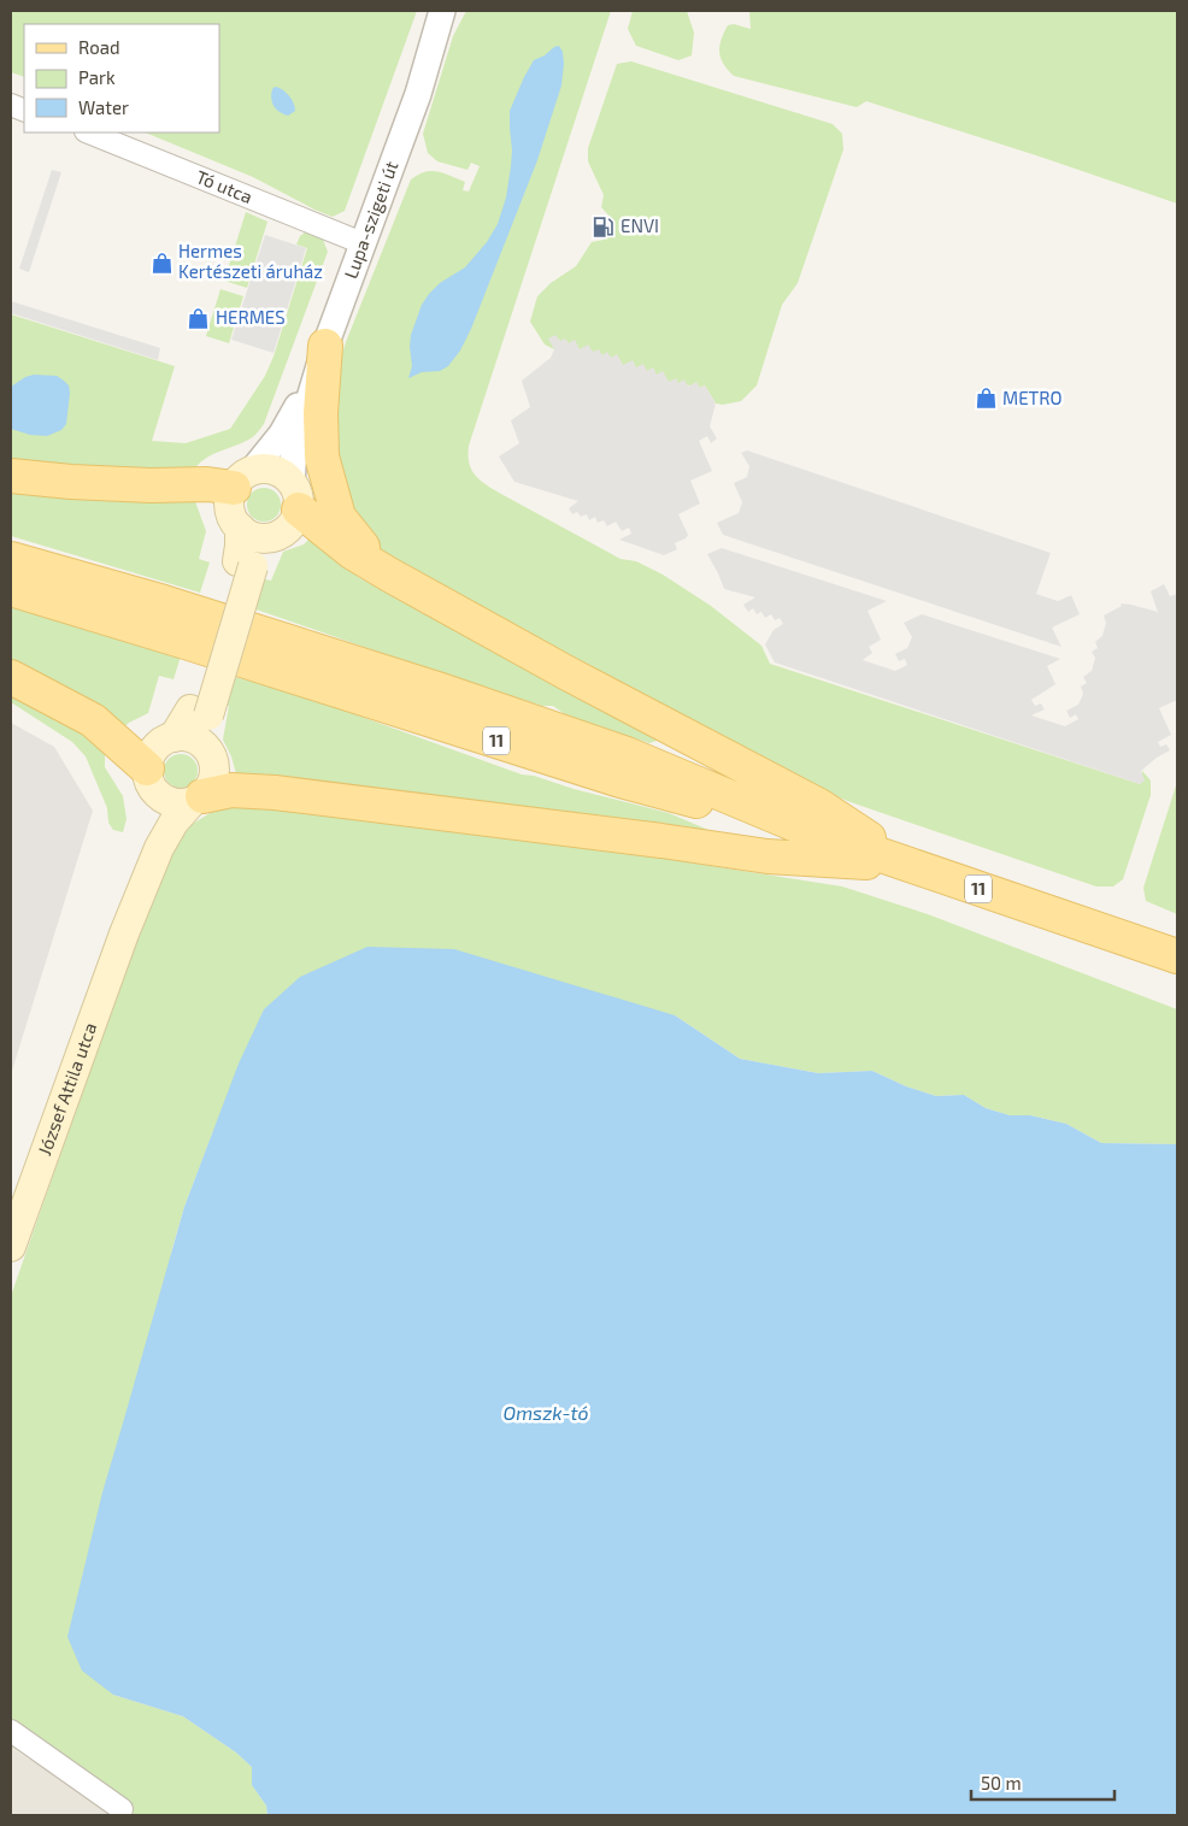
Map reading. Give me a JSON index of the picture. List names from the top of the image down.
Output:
{
  "streets": {
    "main road": ["11", "József Attila utca"],
    "street": ["Tó utca", "Lupa-szigeti út"]
  },
  "crossings": [
    ["Tó utca", "Lupa-szigeti út"]
  ],
  "water": ["Omszk-tó"],
  "places": {
    "fuel station": ["ENVI"],
    "shop": ["Hermes Kertészeti áruház", "HERMES", "METRO"]
  },
  "legend": ["Road", "Park", "Water"],
  "scale_bar": "50 m"
}
